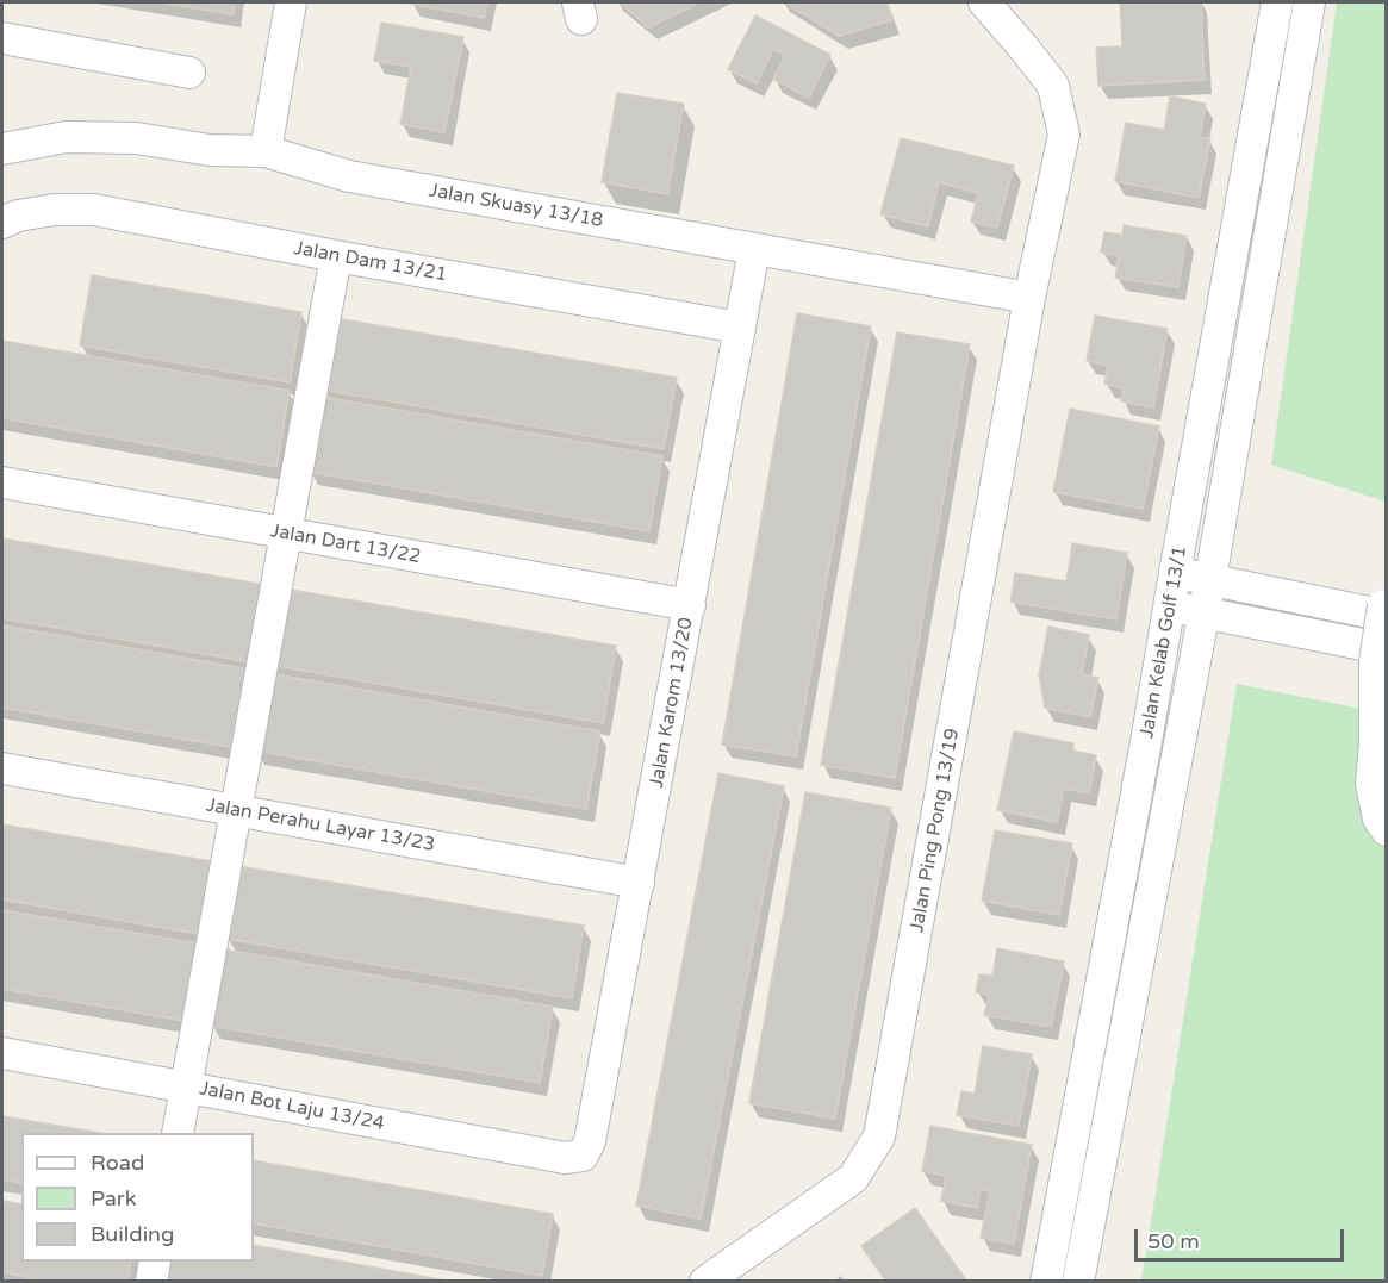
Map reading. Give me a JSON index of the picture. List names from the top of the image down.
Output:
{
  "streets": {
    "street": [
      "Jalan Skuasy 13/18",
      "Jalan Dam 13/21",
      "Jalan Dart 13/22",
      "Jalan Kelab Golf 13/1",
      "Jalan Karom 13/20",
      "Jalan Perahu Layar 13/23",
      "Jalan Ping Pong 13/19",
      "Jalan Bot Laju 13/24"
    ]
  },
  "crossings": [
    ["Jalan Skuasy 13/18", "Jalan Karom 13/20"],
    ["Jalan Skuasy 13/18", "Jalan Ping Pong 13/19"],
    ["Jalan Dam 13/21", "Jalan Karom 13/20"],
    ["Jalan Dart 13/22", "Jalan Karom 13/20"],
    ["Jalan Karom 13/20", "Jalan Perahu Layar 13/23"],
    ["Jalan Karom 13/20", "Jalan Bot Laju 13/24"]
  ],
  "legend": ["Road", "Park", "Building"],
  "scale_bar": "50 m"
}
